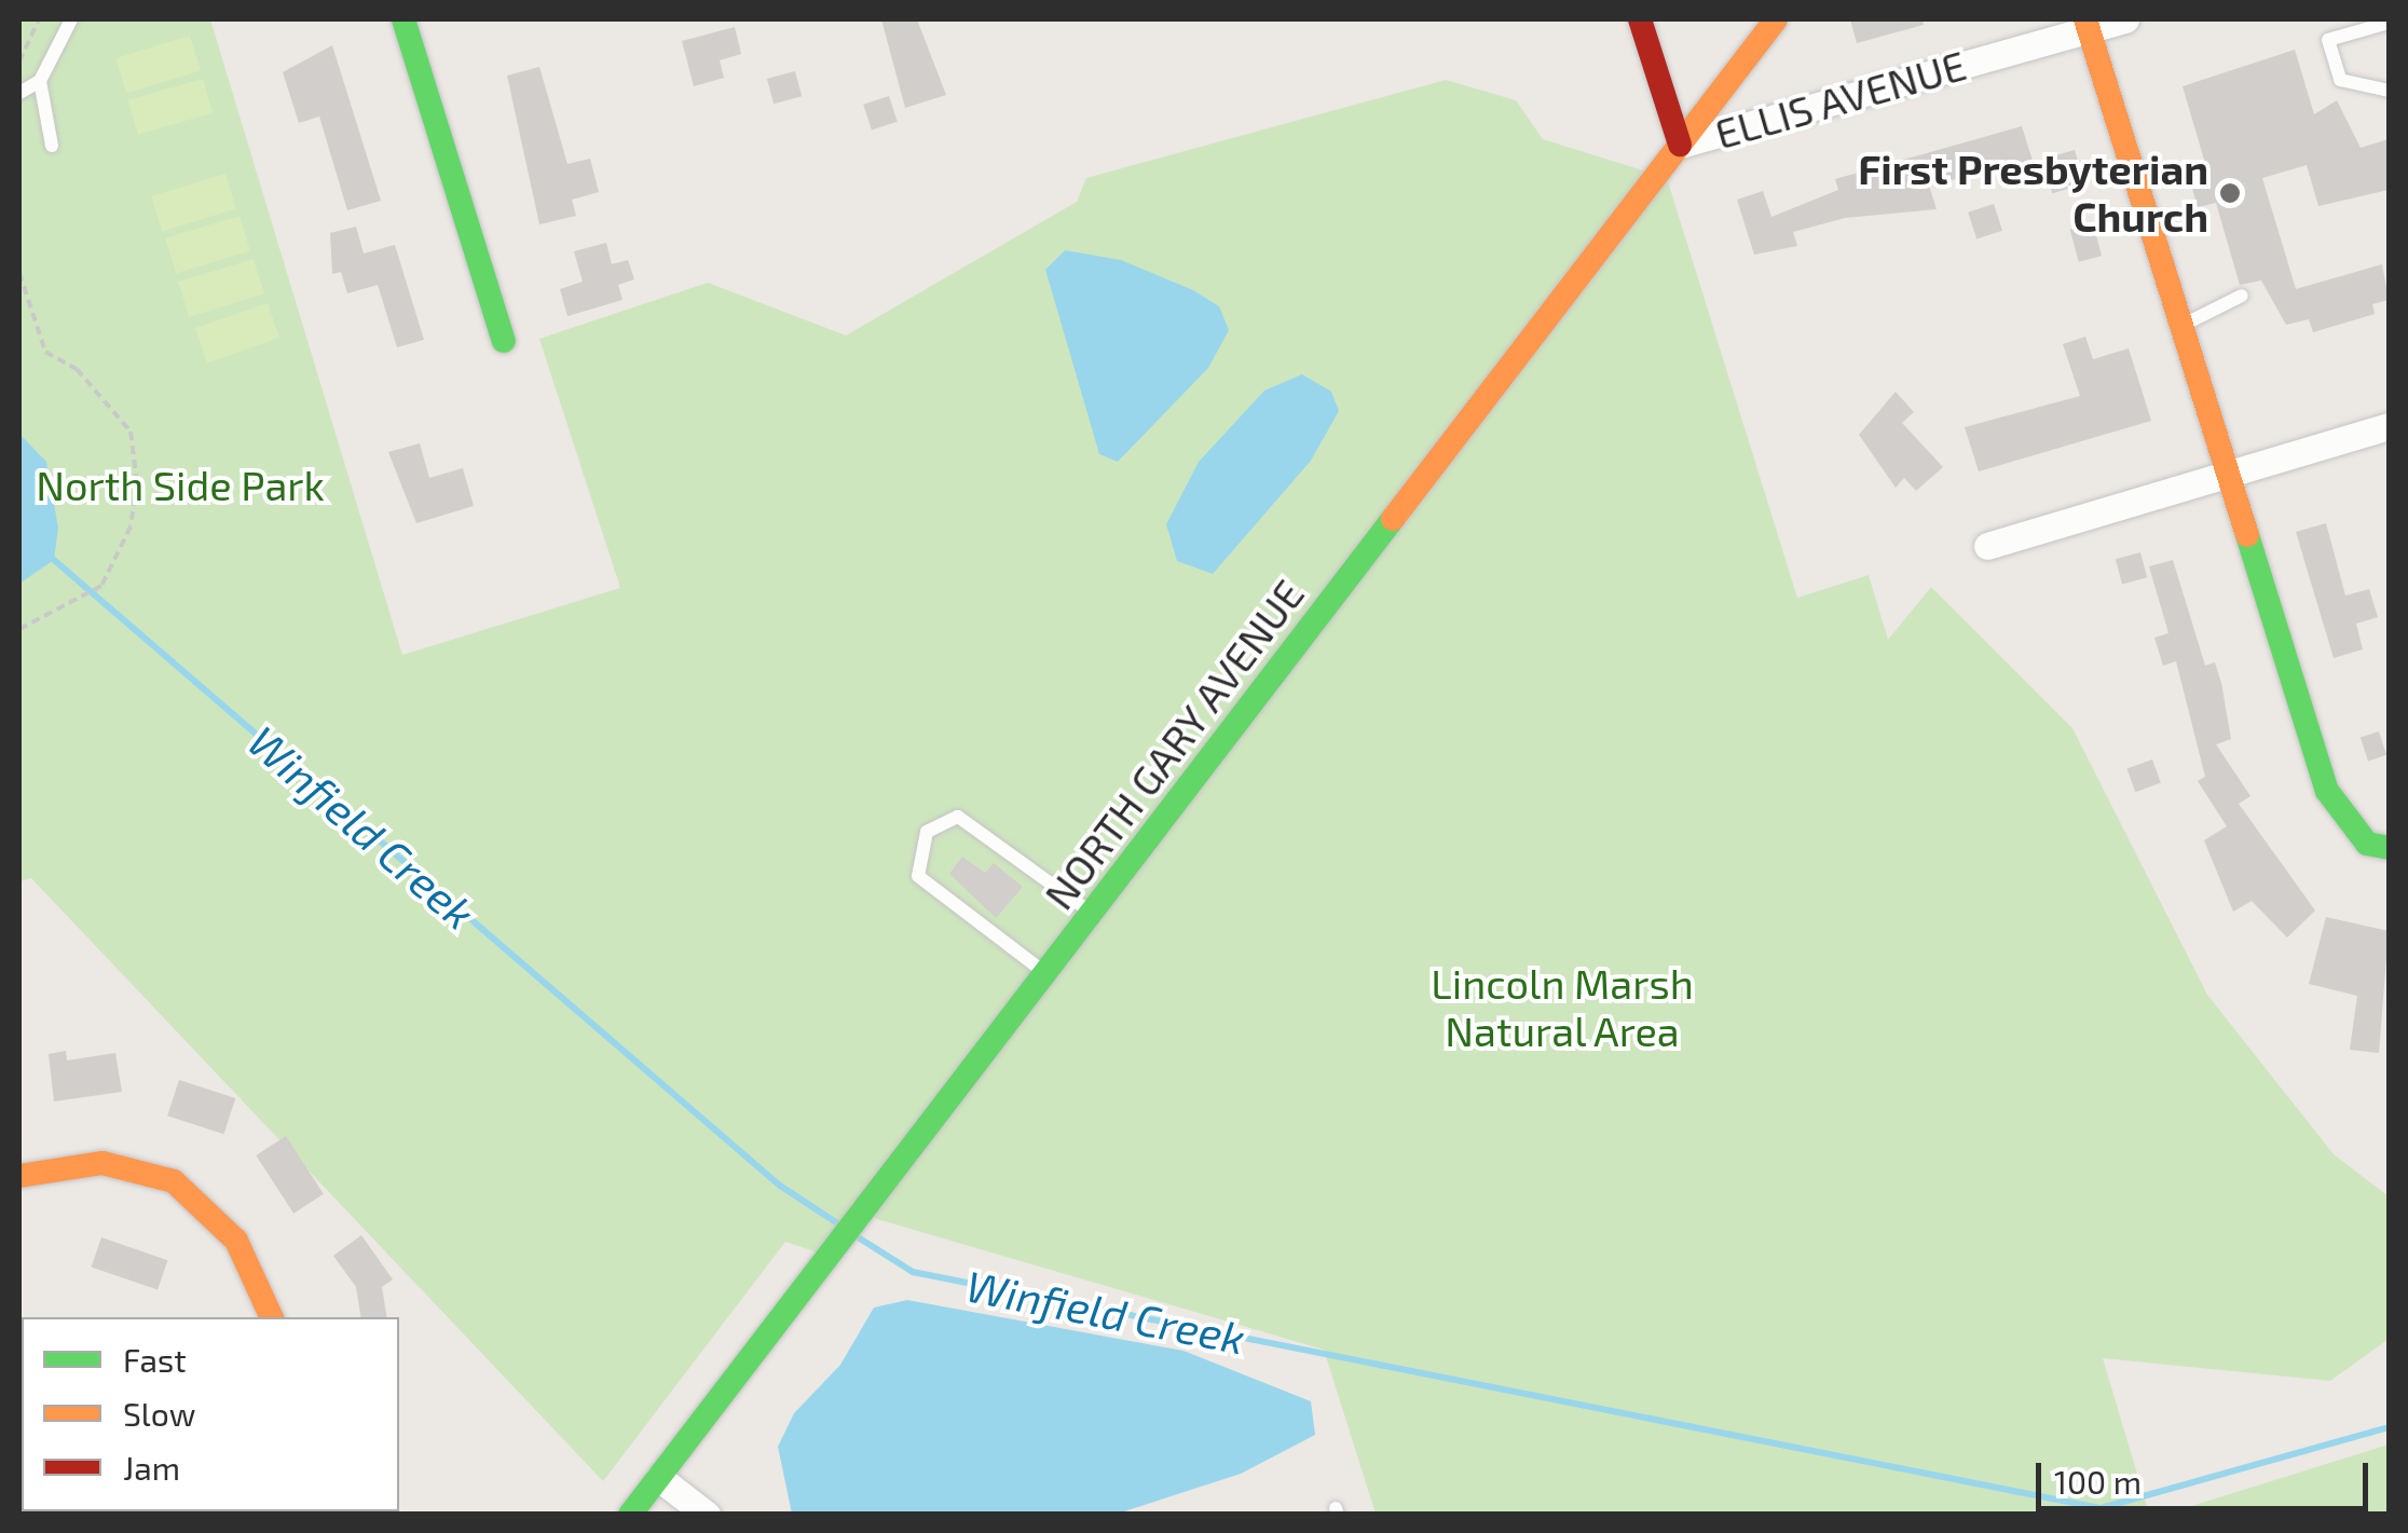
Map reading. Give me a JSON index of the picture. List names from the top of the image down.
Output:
{
  "streets": {
    "street": ["ELLIS AVENUE", "NORTH GARY AVENUE"]
  },
  "crossings": [
    ["ELLIS AVENUE", "NORTH GARY AVENUE"]
  ],
  "water": ["Winfield Creek"],
  "parks": ["North Side Park", "Lincoln Marsh Natural Area"],
  "places": ["First Presbyterian Church"],
  "legend": ["Fast", "Slow", "Jam"],
  "scale_bar": "100 m"
}
